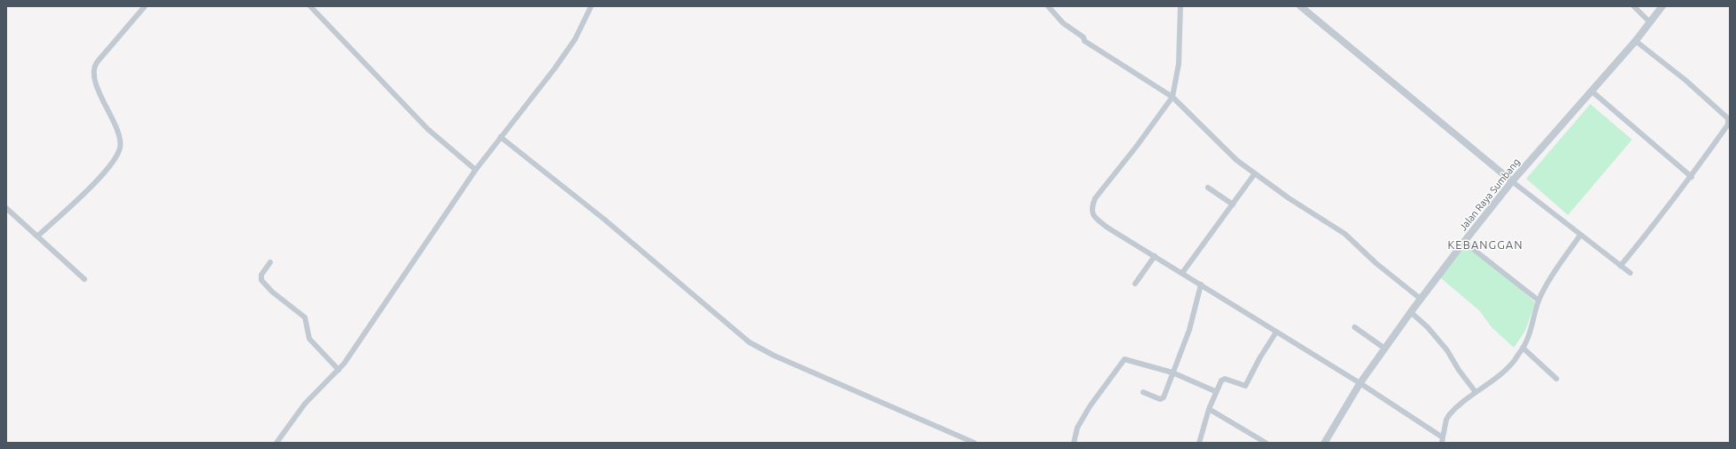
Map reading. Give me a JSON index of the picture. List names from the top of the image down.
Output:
{
  "streets": {
    "street": ["Jalan Raya Sumbang"]
  },
  "districts": ["KEBANGGAN"]
}
